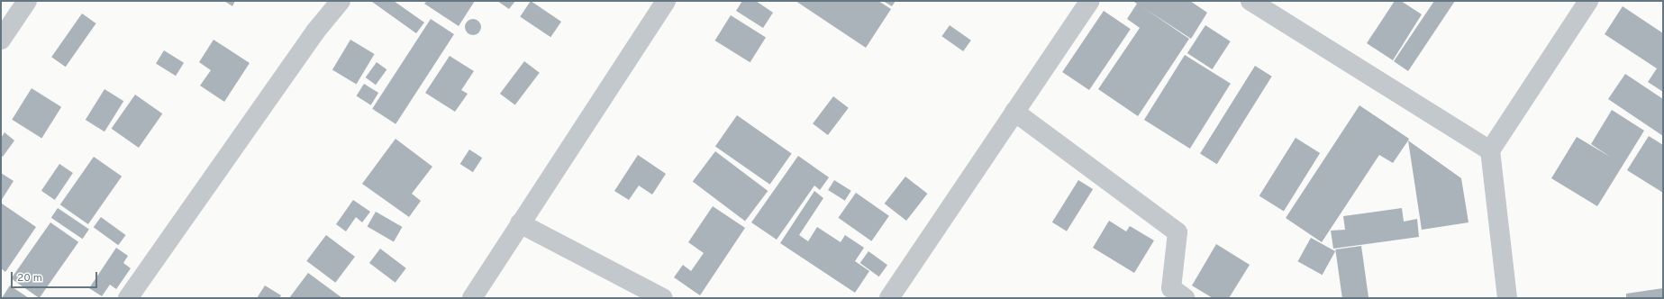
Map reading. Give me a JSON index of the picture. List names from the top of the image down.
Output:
{
  "scale_bar": "20 m"
}
